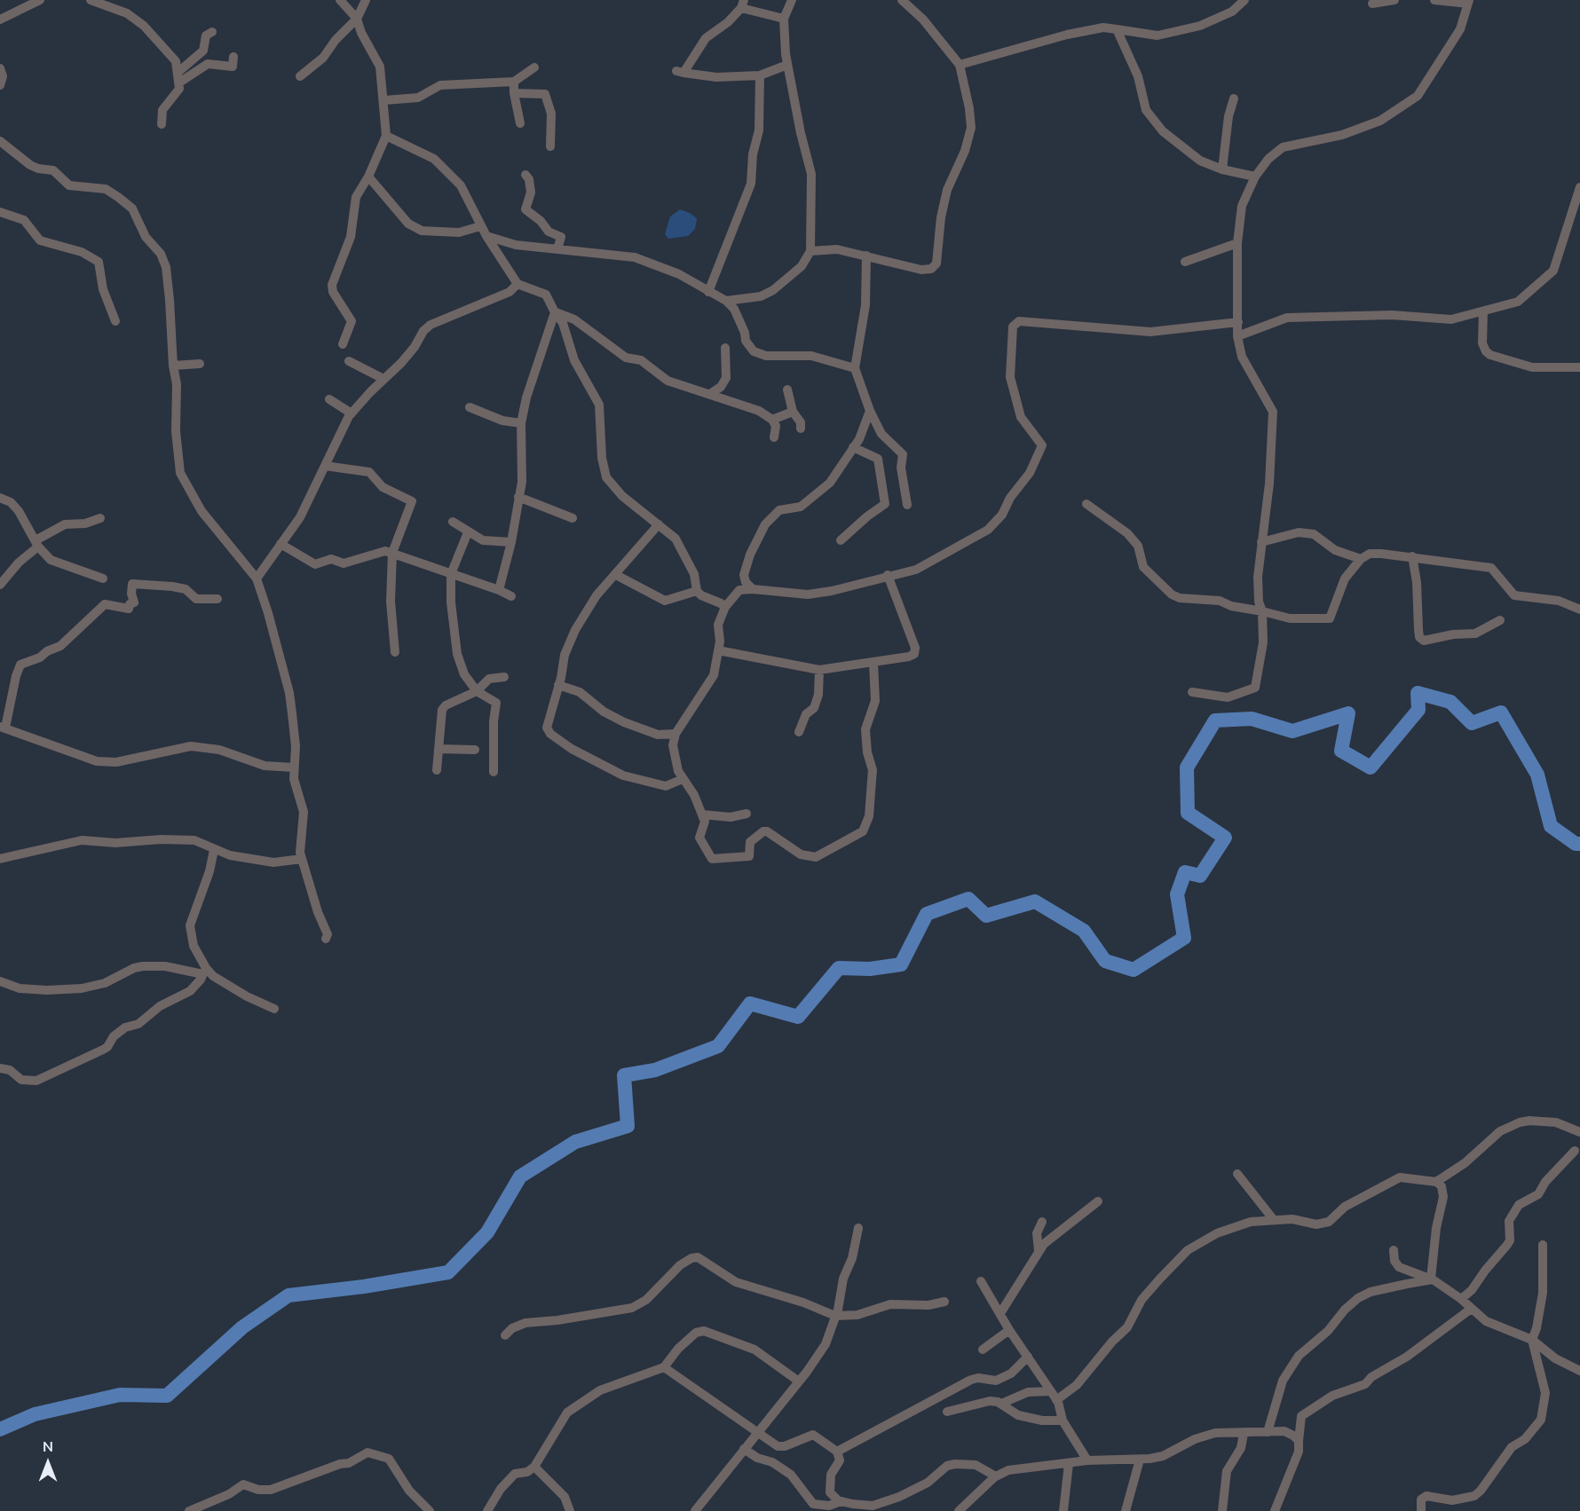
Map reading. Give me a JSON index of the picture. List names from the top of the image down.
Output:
{
  "north": "top"
}
